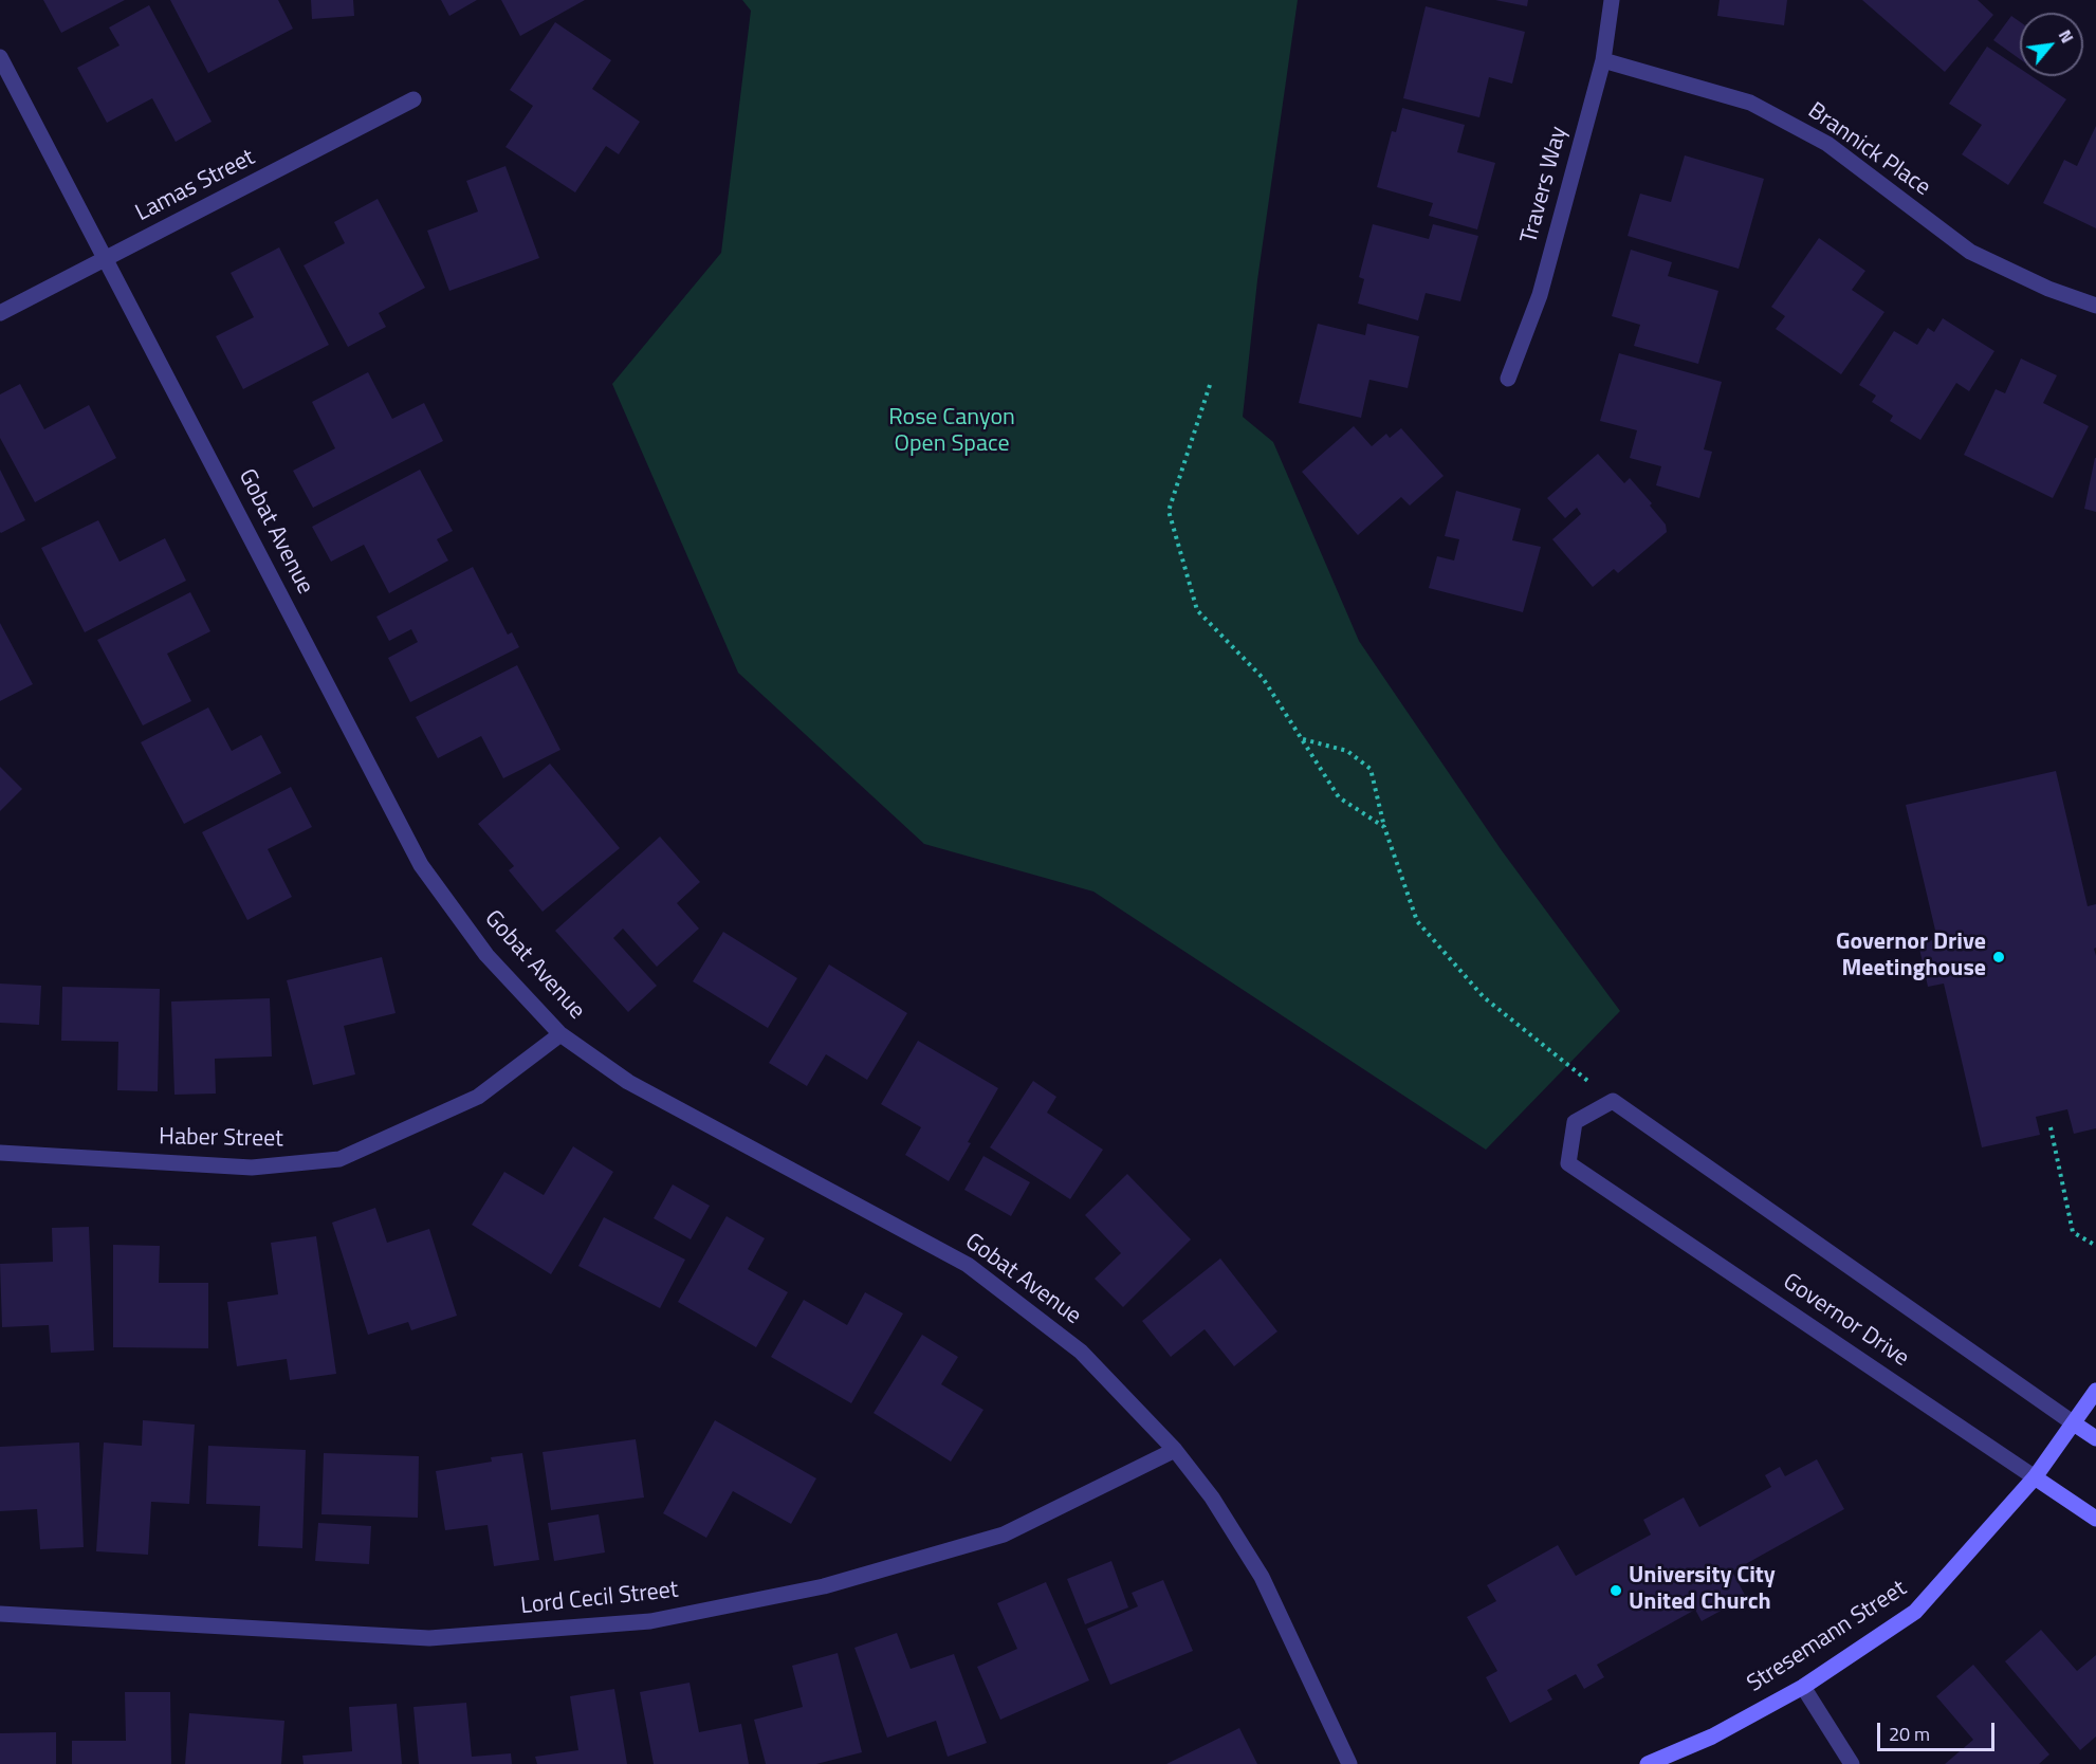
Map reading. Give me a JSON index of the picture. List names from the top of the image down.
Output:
{
  "streets": {
    "street": [
      "Brannick Place",
      "Travers Way",
      "Lamas Street",
      "Gobat Avenue",
      "Haber Street",
      "Governor Drive",
      "Lord Cecil Street",
      "Stresemann Street"
    ]
  },
  "crossings": [
    ["Brannick Place", "Travers Way"],
    ["Lamas Street", "Gobat Avenue"],
    ["Gobat Avenue", "Haber Street"],
    ["Gobat Avenue", "Lord Cecil Street"],
    ["Governor Drive", "Stresemann Street"]
  ],
  "parks": ["Rose Canyon Open Space"],
  "places": ["Governor Drive Meetinghouse", "University City United Church"],
  "scale_bar": "20 m",
  "north": "top right"
}
